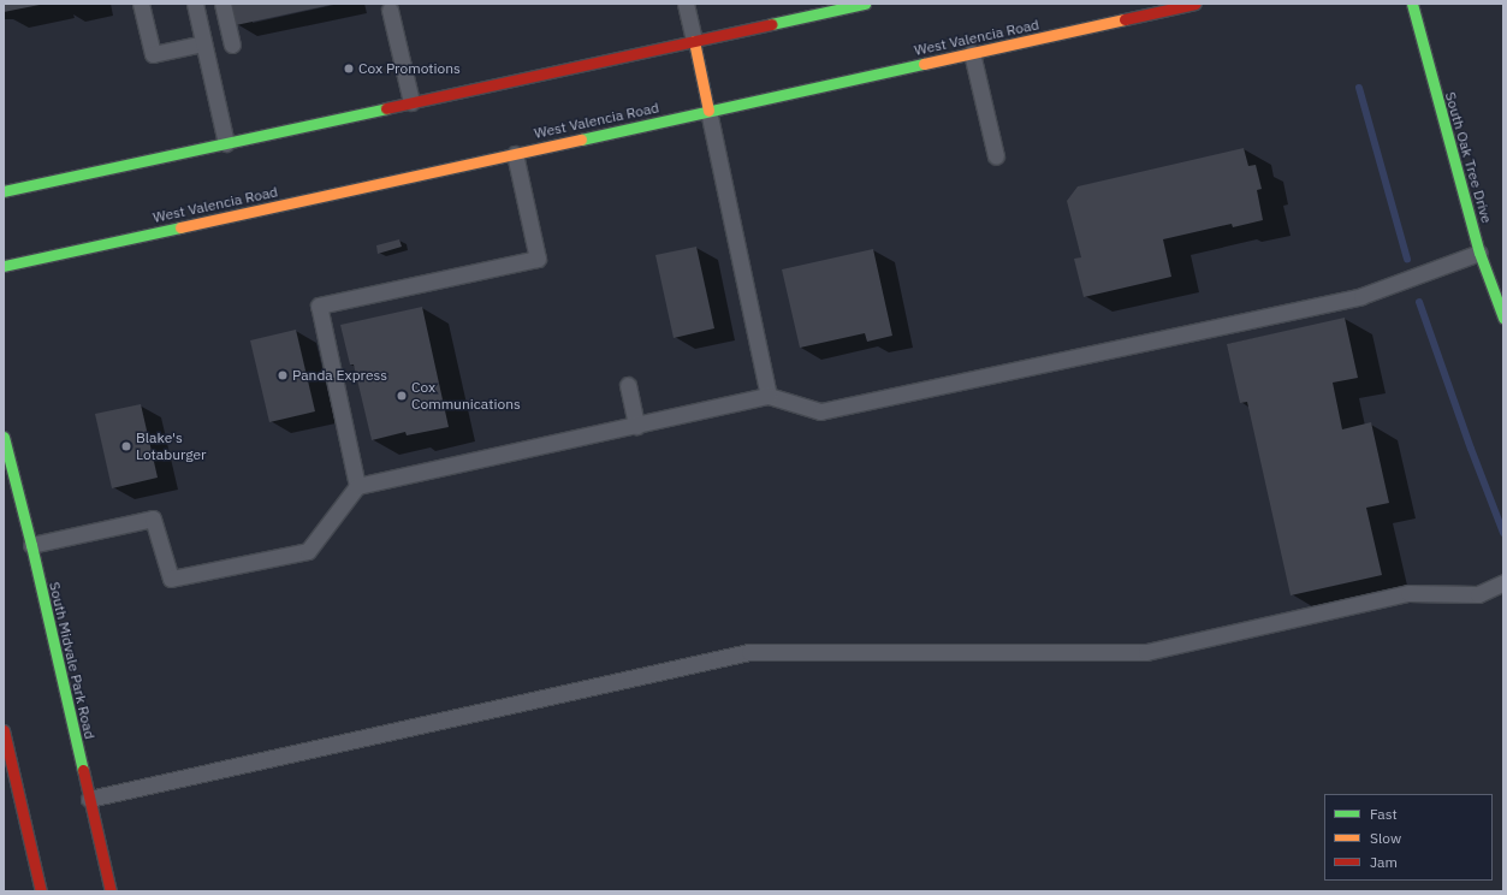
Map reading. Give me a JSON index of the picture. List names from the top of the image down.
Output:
{
  "streets": {
    "main road": ["West Valencia Road", "South Oak Tree Drive", "South Midvale Park Road"]
  },
  "places": [
    "Cox Promotions",
    "Panda Express",
    "Cox Communications",
    "Blake's Lotaburger"
  ],
  "legend": ["Fast", "Slow", "Jam"]
}
